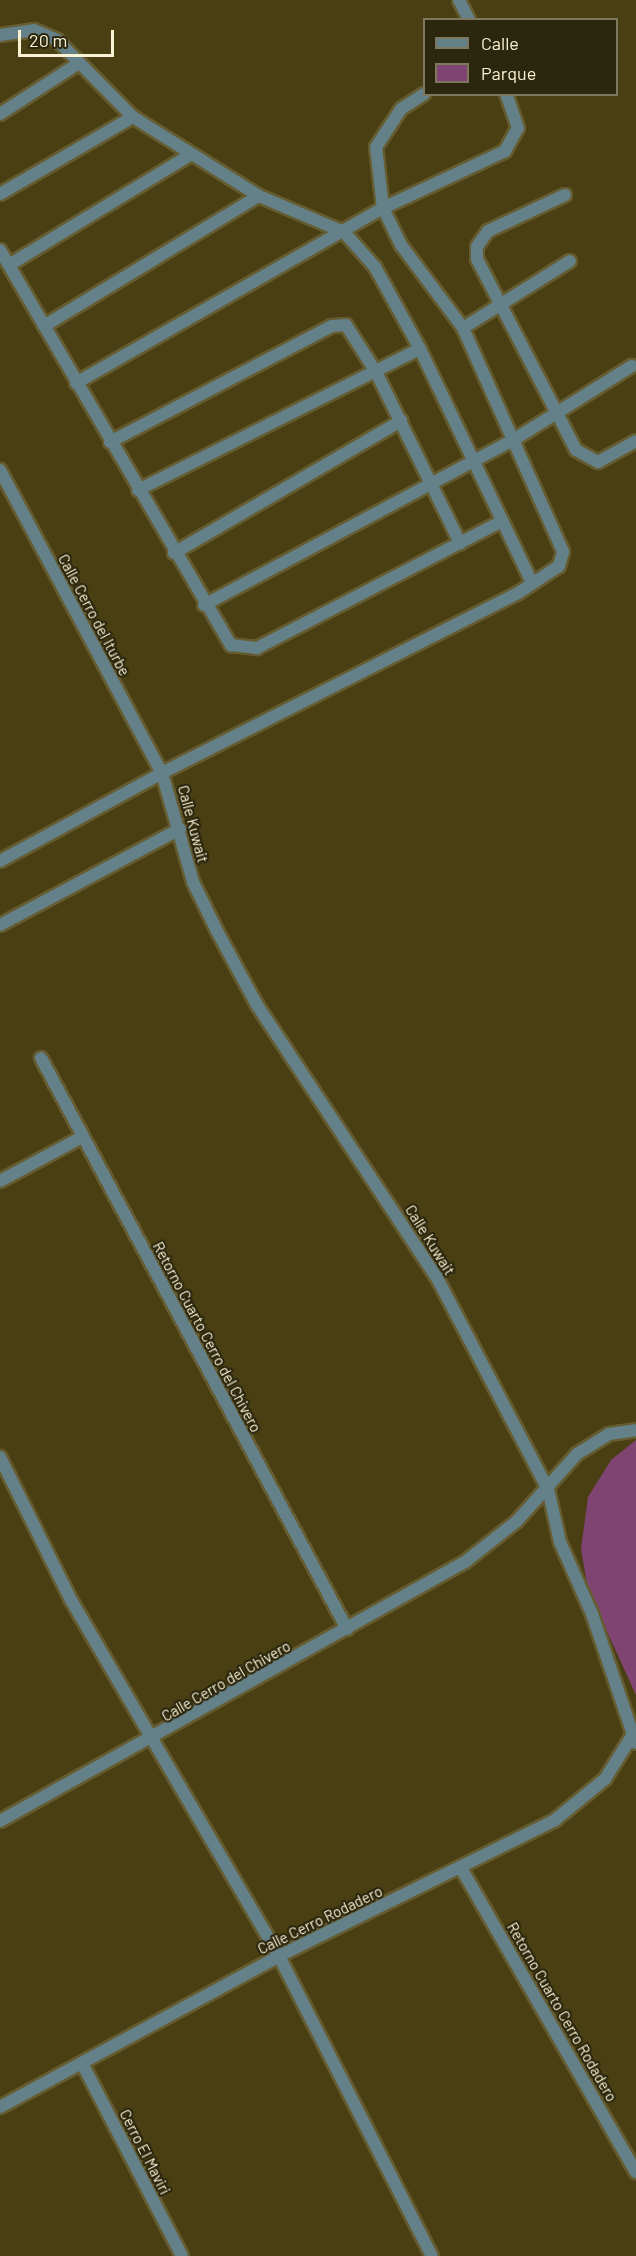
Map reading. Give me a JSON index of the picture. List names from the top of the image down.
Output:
{
  "streets": {
    "street": [
      "Calle Cerro del Iturbe",
      "Calle Kuwait",
      "Retorno Cuarto Cerro del Chivero",
      "Calle Cerro del Chivero",
      "Calle Cerro Rodadero",
      "Retorno Cuarto Cerro Rodadero",
      "Cerro El Maviri"
    ]
  },
  "crossings": [
    ["Calle Cerro del Iturbe", "Calle Kuwait"],
    ["Calle Kuwait", "Calle Cerro del Chivero"],
    ["Calle Kuwait", "Calle Cerro Rodadero"],
    ["Retorno Cuarto Cerro del Chivero", "Calle Cerro del Chivero"],
    ["Calle Cerro Rodadero", "Retorno Cuarto Cerro Rodadero"],
    ["Calle Cerro Rodadero", "Cerro El Maviri"]
  ],
  "legend": ["Calle", "Parque"],
  "scale_bar": "20 m"
}
